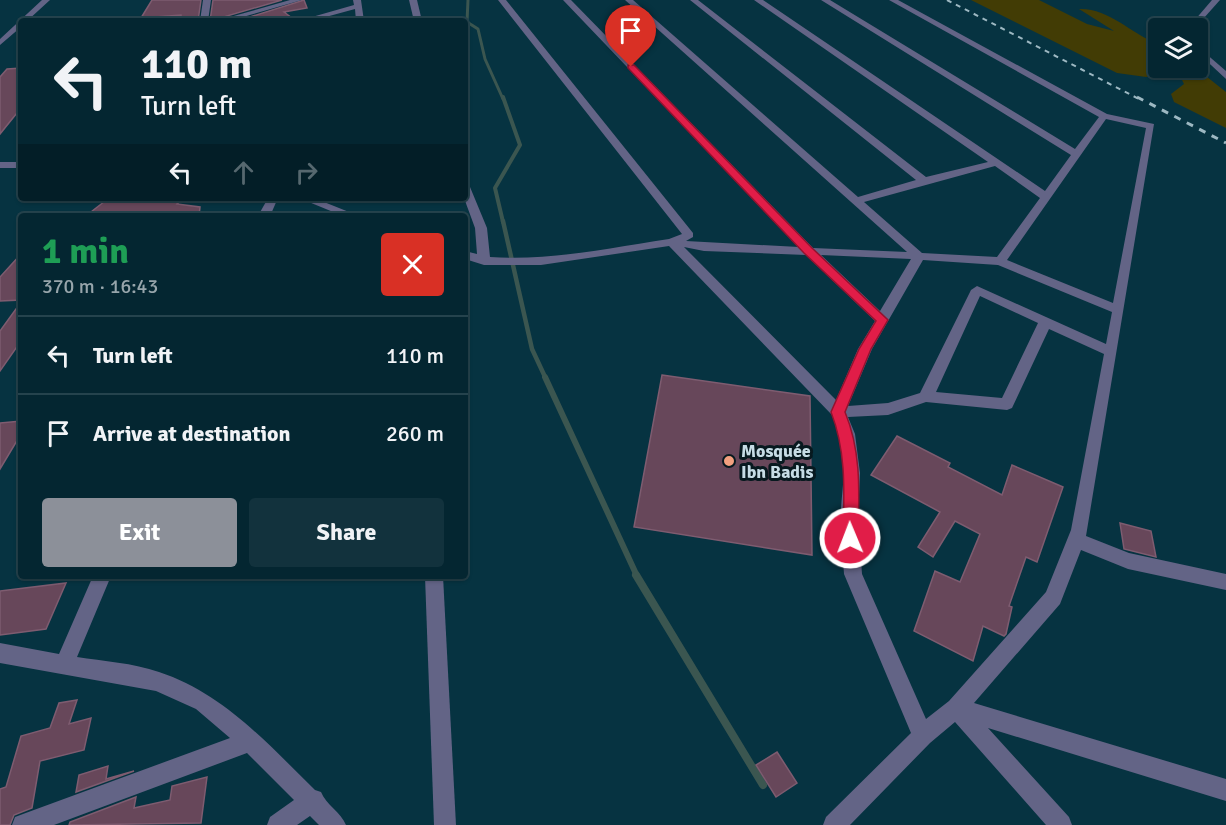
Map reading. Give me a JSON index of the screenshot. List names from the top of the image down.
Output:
{
  "places": ["Mosquée Ibn Badis"],
  "page": {
    "turn": ["110 m", "Turn left"],
    "heading": ["1 min", "370 m · 16:43"],
    "list": [
      {
        "name": "Turn left",
        "value": "110 m"
      },
      {
        "name": "Arrive at destination",
        "value": "260 m"
      }
    ],
    "buttons": ["Exit", "Share"]
  }
}
